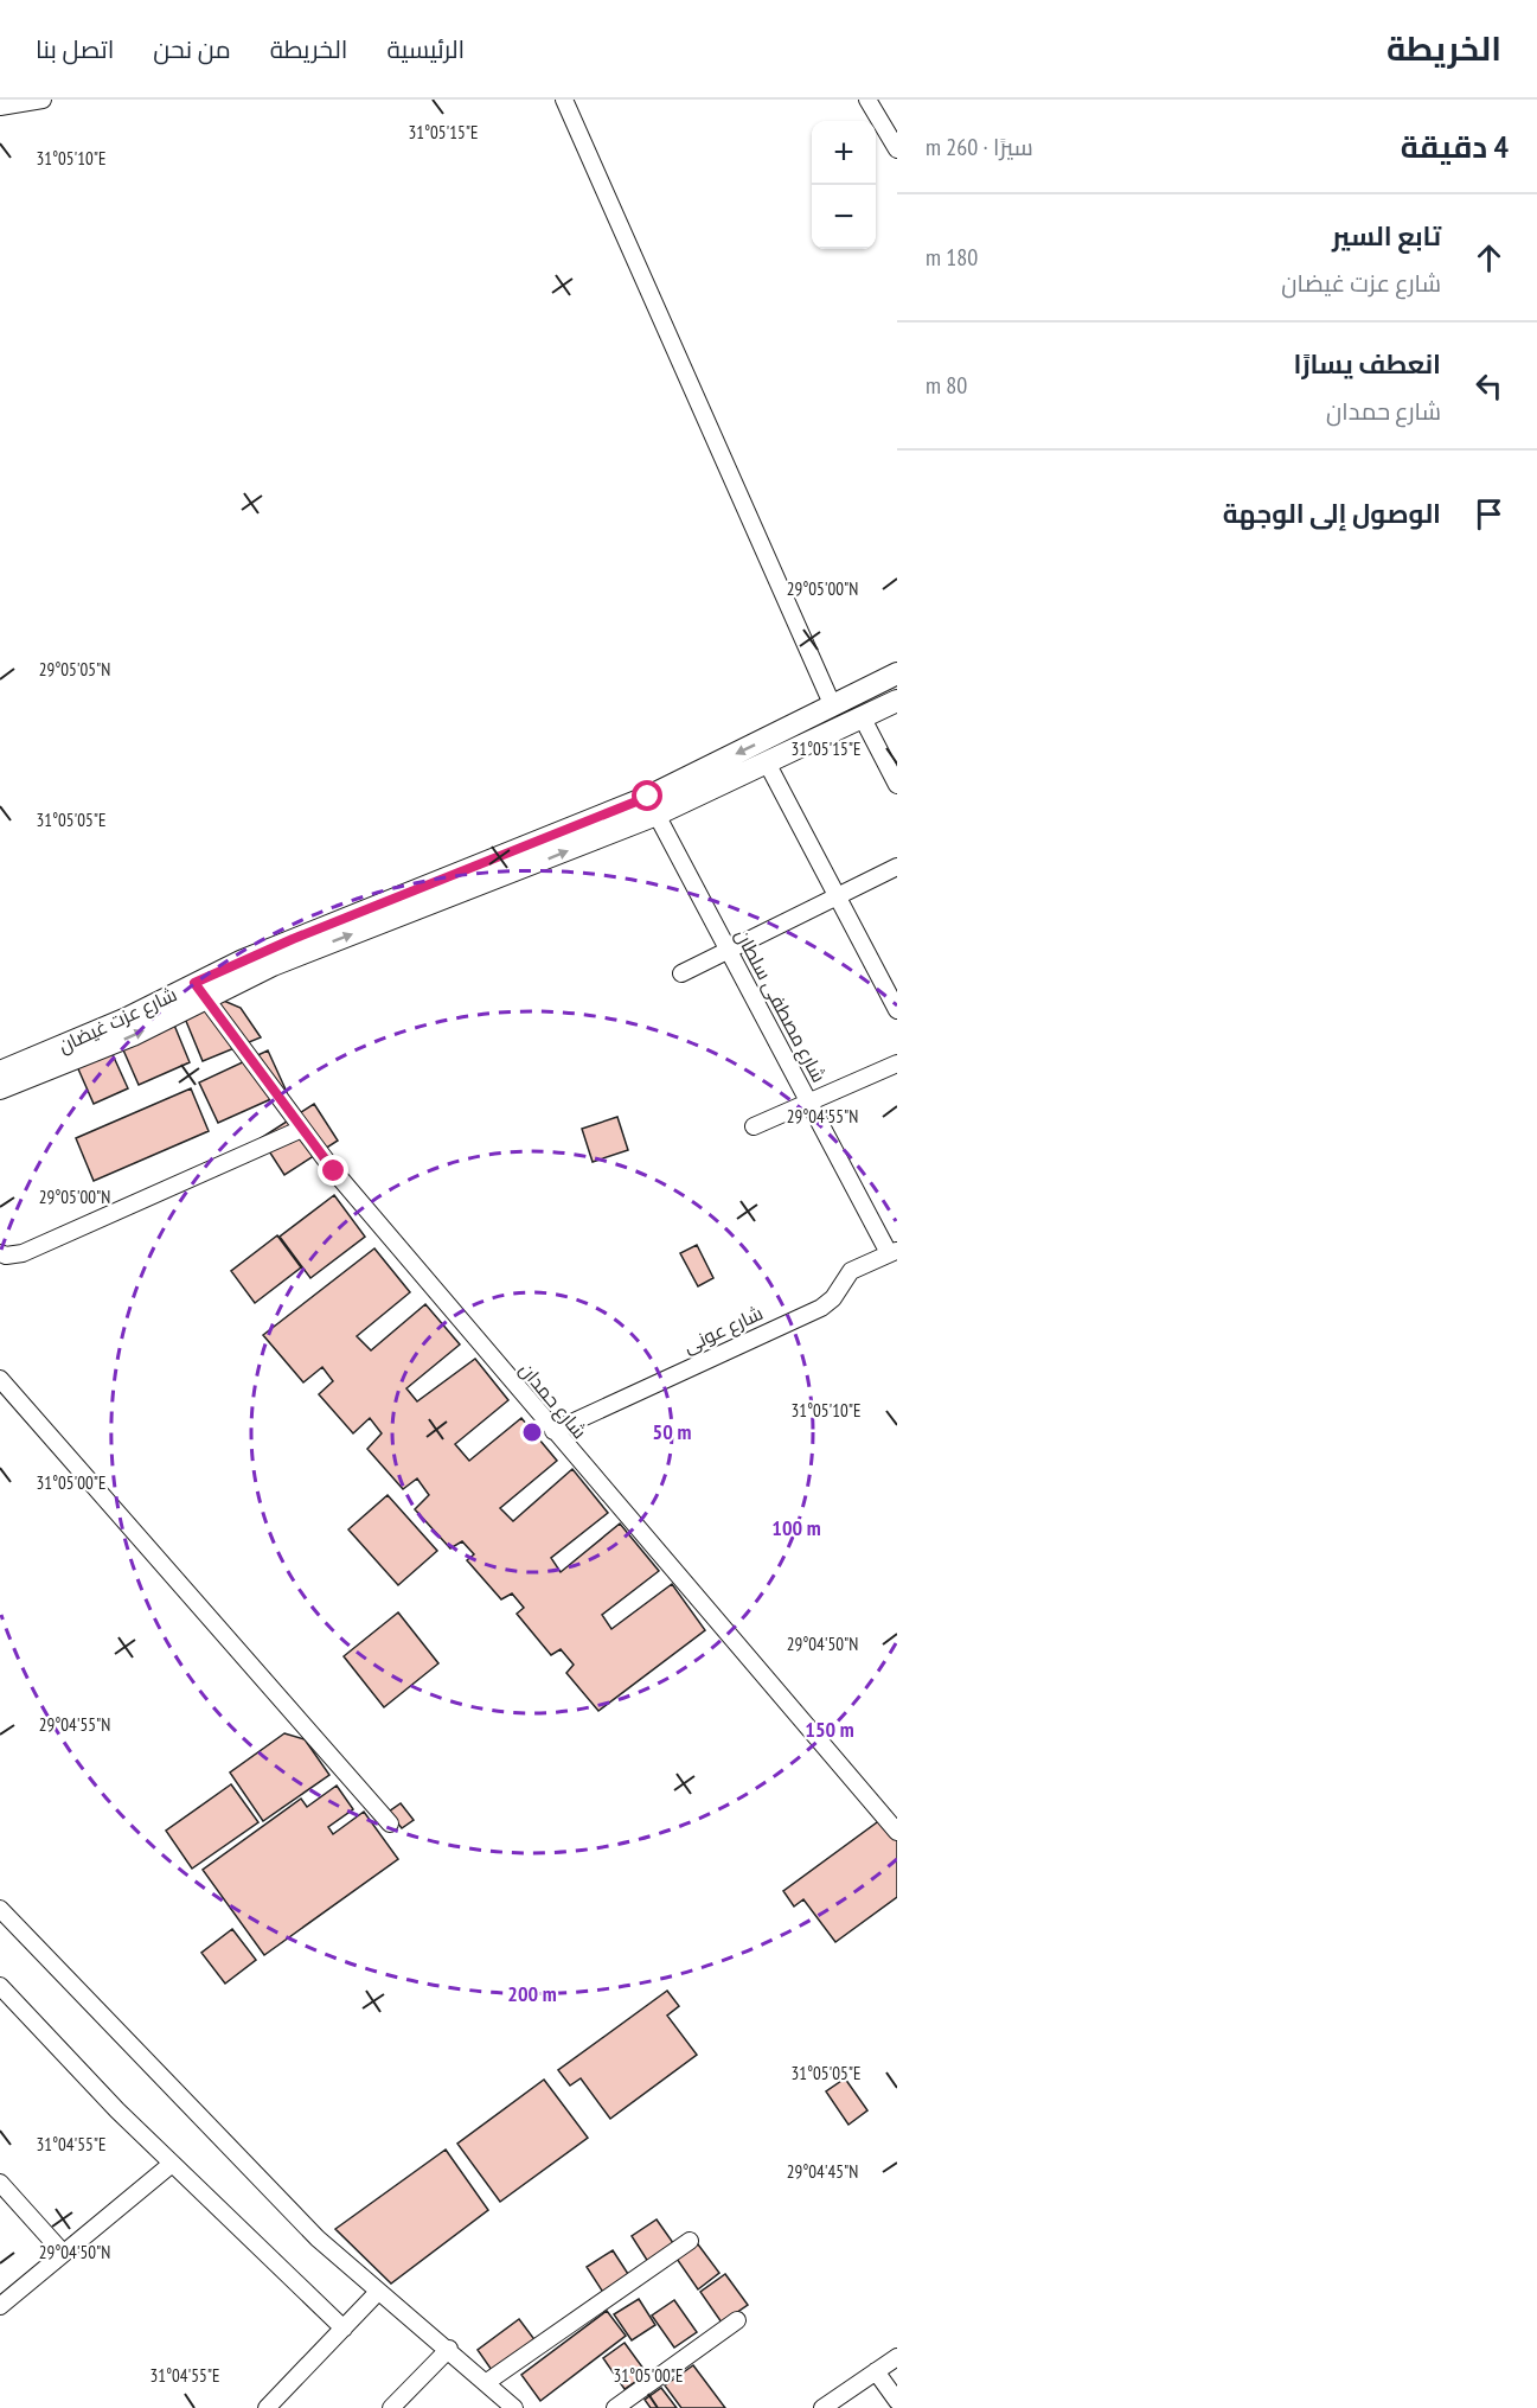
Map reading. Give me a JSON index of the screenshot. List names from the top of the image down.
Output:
{
  "streets": {
    "street": [
      "شارع مصطفى سلطان",
      "شارع عزت غيضان",
      "شارع عونى",
      "شارع حمدان"
    ]
  },
  "crossings": [
    ["شارع مصطفى سلطان", "شارع عزت غيضان"],
    ["شارع مصطفى سلطان", "شارع عونى"],
    ["شارع عزت غيضان", "شارع حمدان"],
    ["شارع عونى", "شارع حمدان"]
  ],
  "page": {
    "header": "الخريطة",
    "nav": [
      "الرئيسية",
      "الخريطة",
      "من نحن",
      "اتصل بنا"
    ],
    "heading": ["4 دقيقة", "سيرًا · 260 m"],
    "map_buttons": ["+", "−"],
    "list": [
      ["تابع السير", "شارع عزت غيضان", "180 m"],
      ["انعطف يسارًا", "شارع حمدان", "80 m"],
      "الوصول إلى الوجهة"
    ]
  },
  "coordinates": [
    "31°05'15\"E",
    "31°05'10\"E",
    "29°05'00\"N",
    "29°05'05\"N",
    "31°05'05\"E",
    "29°04'55\"N",
    "31°05'00\"E",
    "29°04'50\"N",
    "31°04'55\"E",
    "29°04'45\"N"
  ],
  "rings": [
    "50 m",
    "100 m",
    "150 m",
    "200 m"
  ]
}
